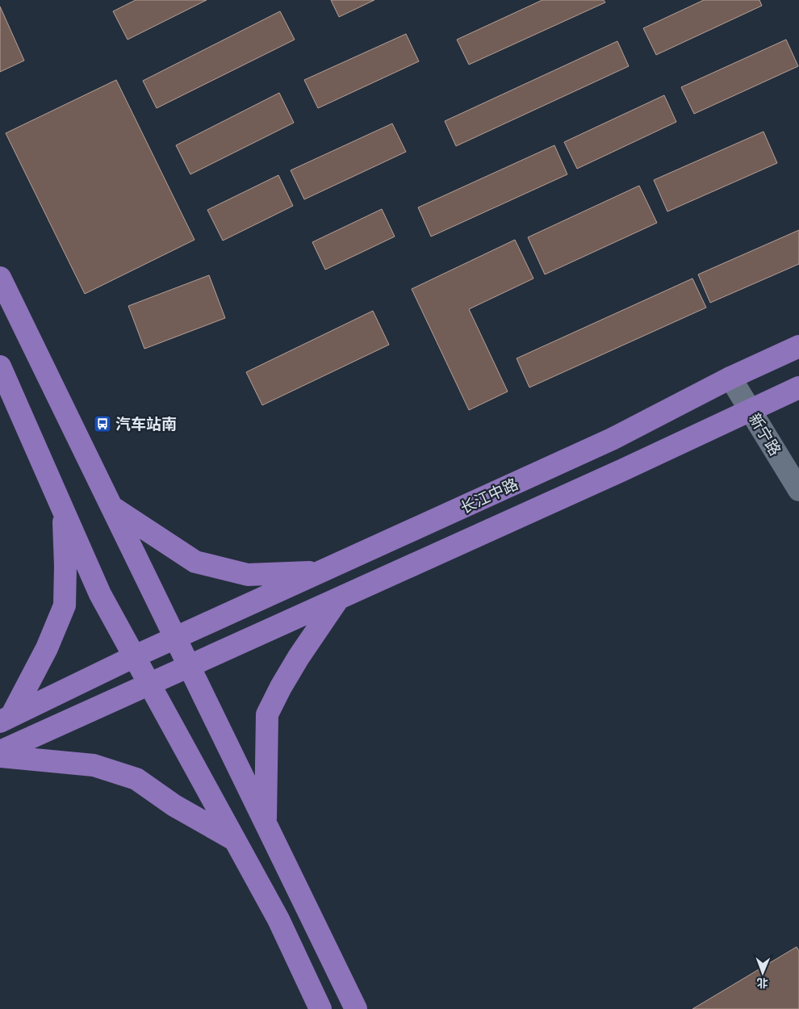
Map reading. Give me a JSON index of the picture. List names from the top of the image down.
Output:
{
  "streets": {
    "main road": ["长江中路"],
    "street": ["新宁路"]
  },
  "crossings": [
    ["新宁路", "长江中路"]
  ],
  "places": {
    "bus stop": ["汽车站南"]
  },
  "north": "bottom"
}
